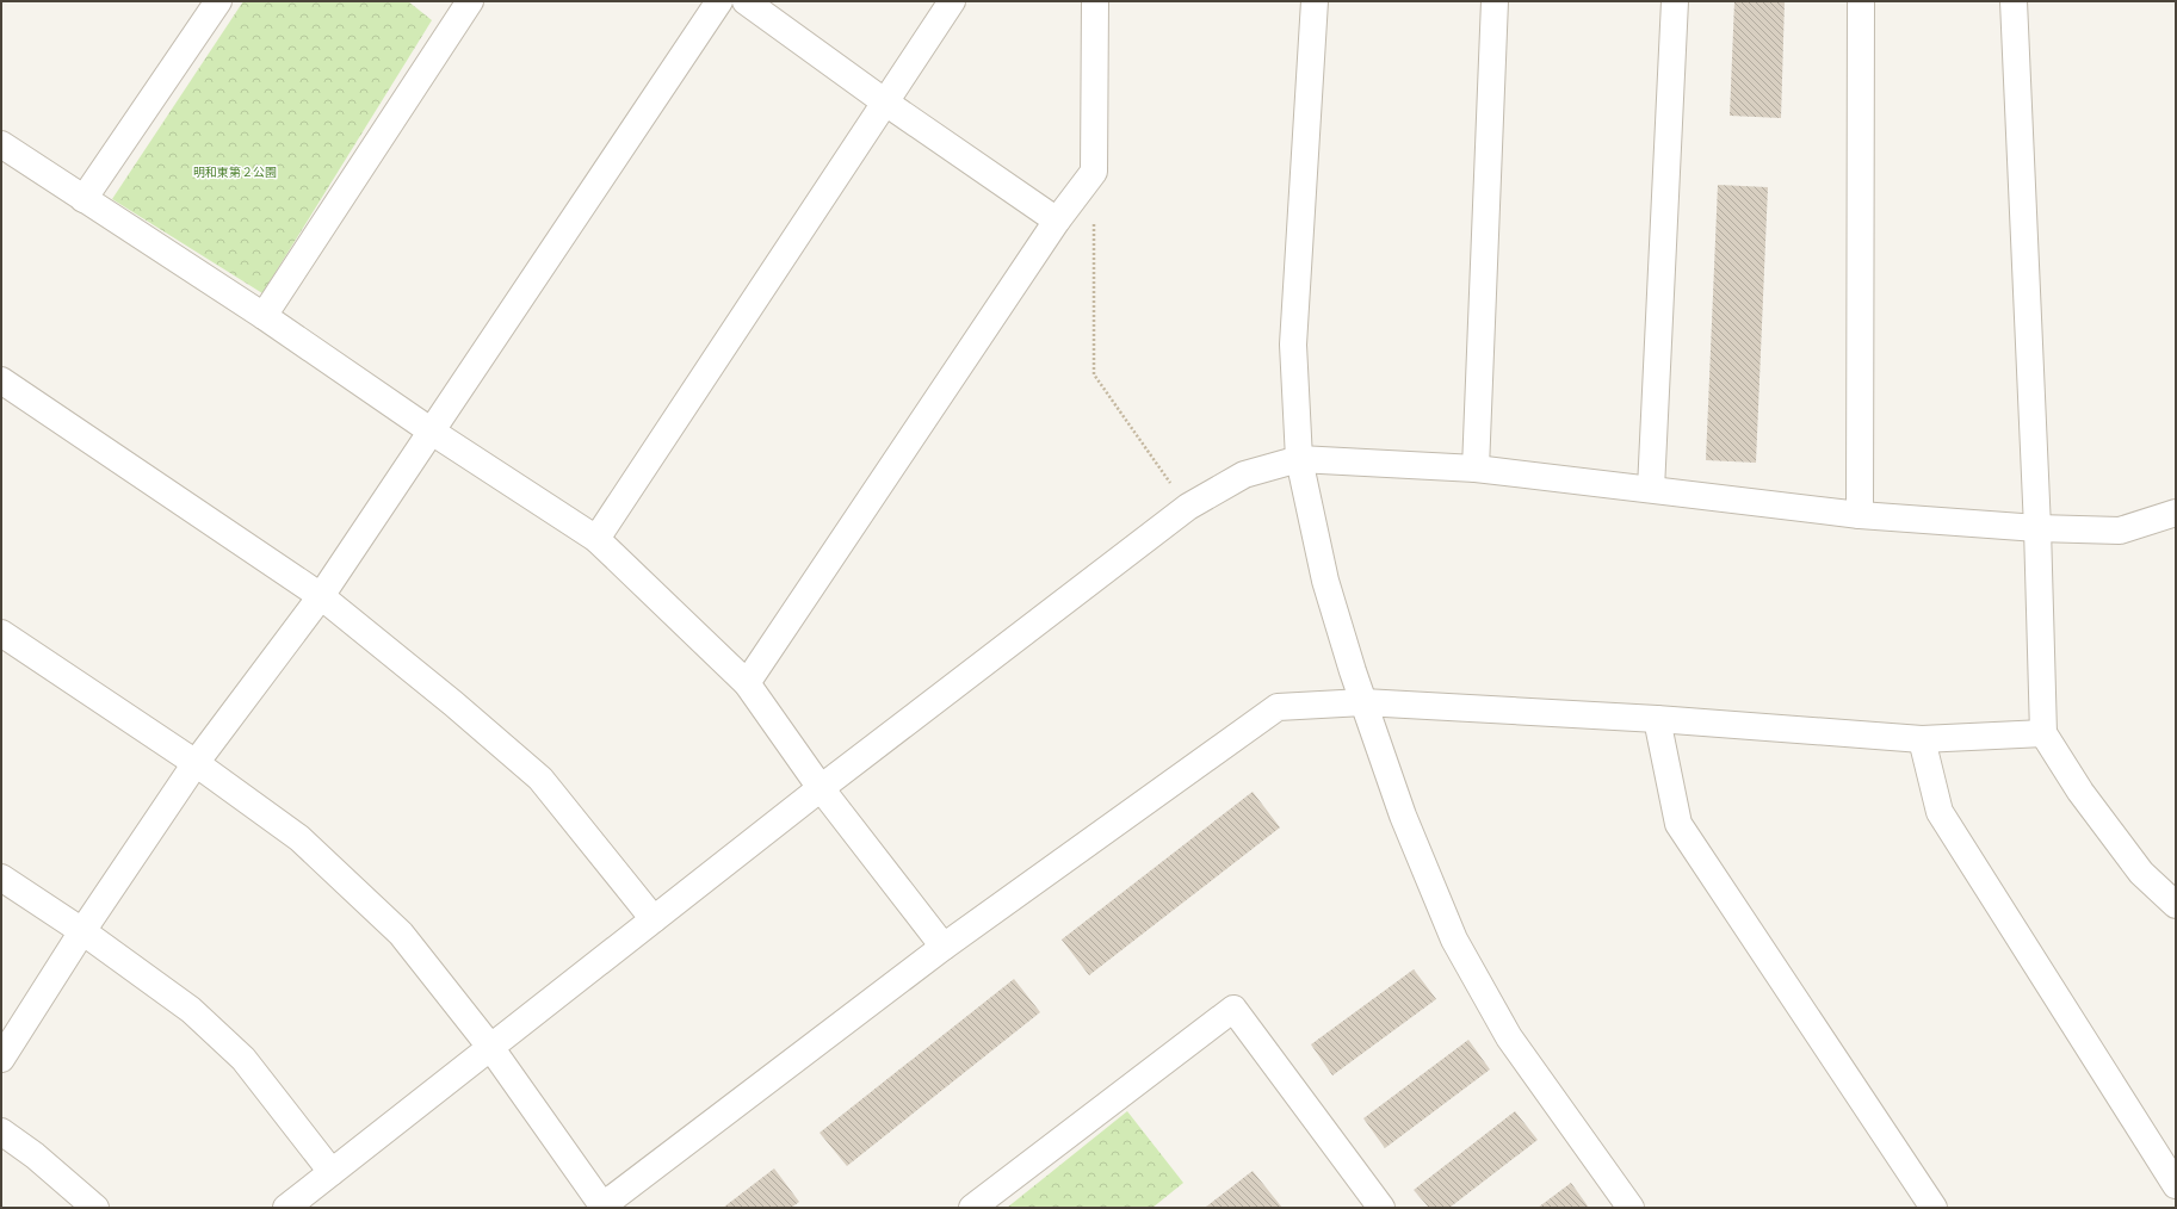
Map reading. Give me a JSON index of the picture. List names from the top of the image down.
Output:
{
  "parks": ["明和東第２公園"]
}
